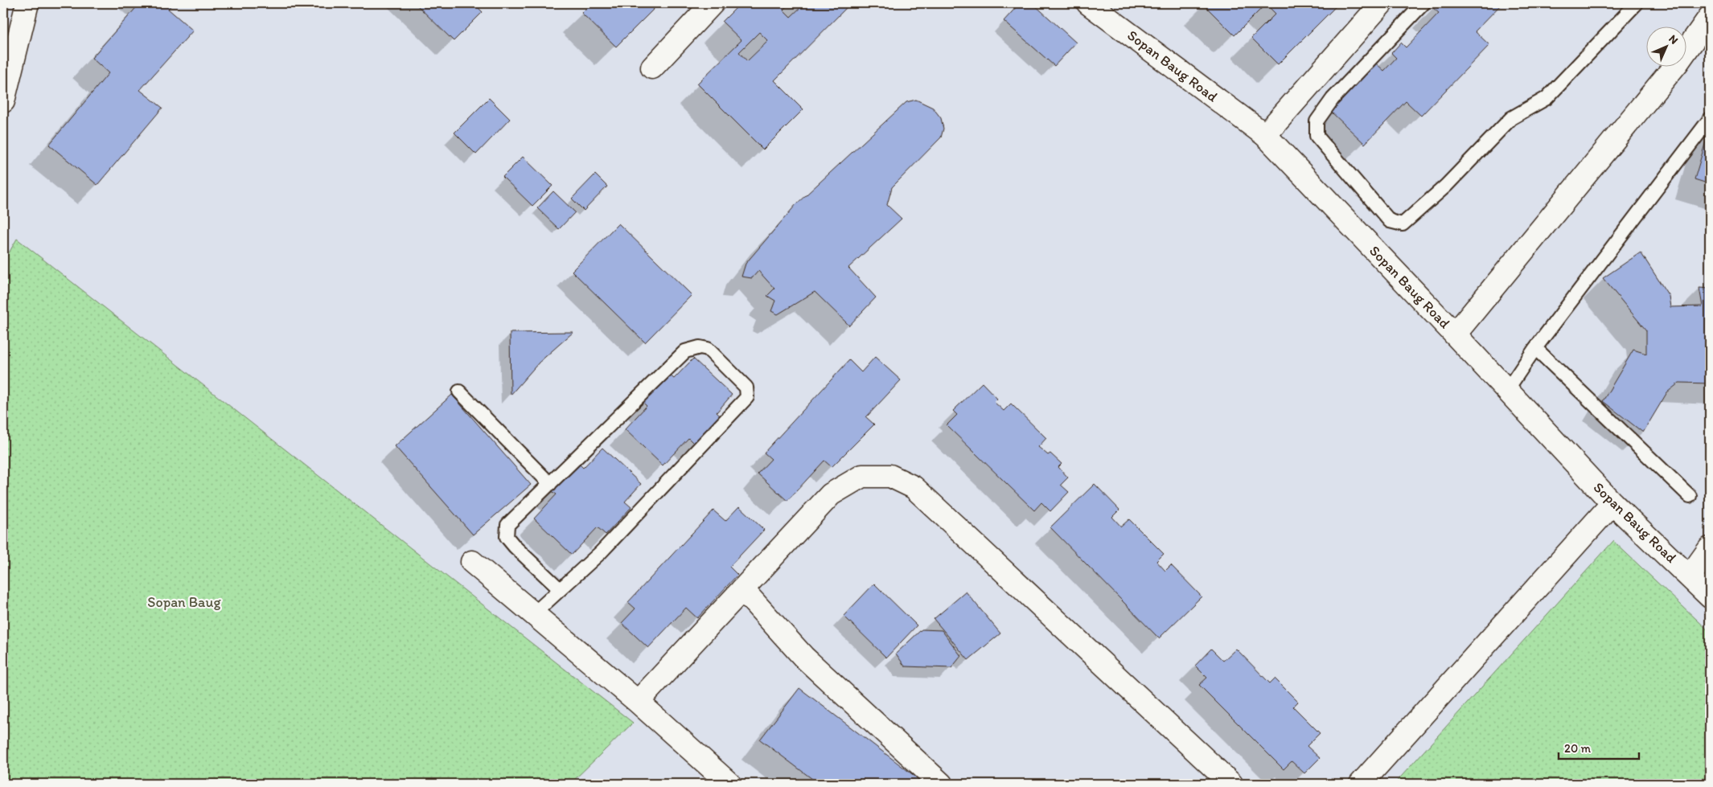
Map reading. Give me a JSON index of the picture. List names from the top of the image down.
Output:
{
  "streets": {
    "street": ["Sopan Baug Road"]
  },
  "parks": ["Sopan Baug"],
  "scale_bar": "20 m",
  "north": "top right"
}
